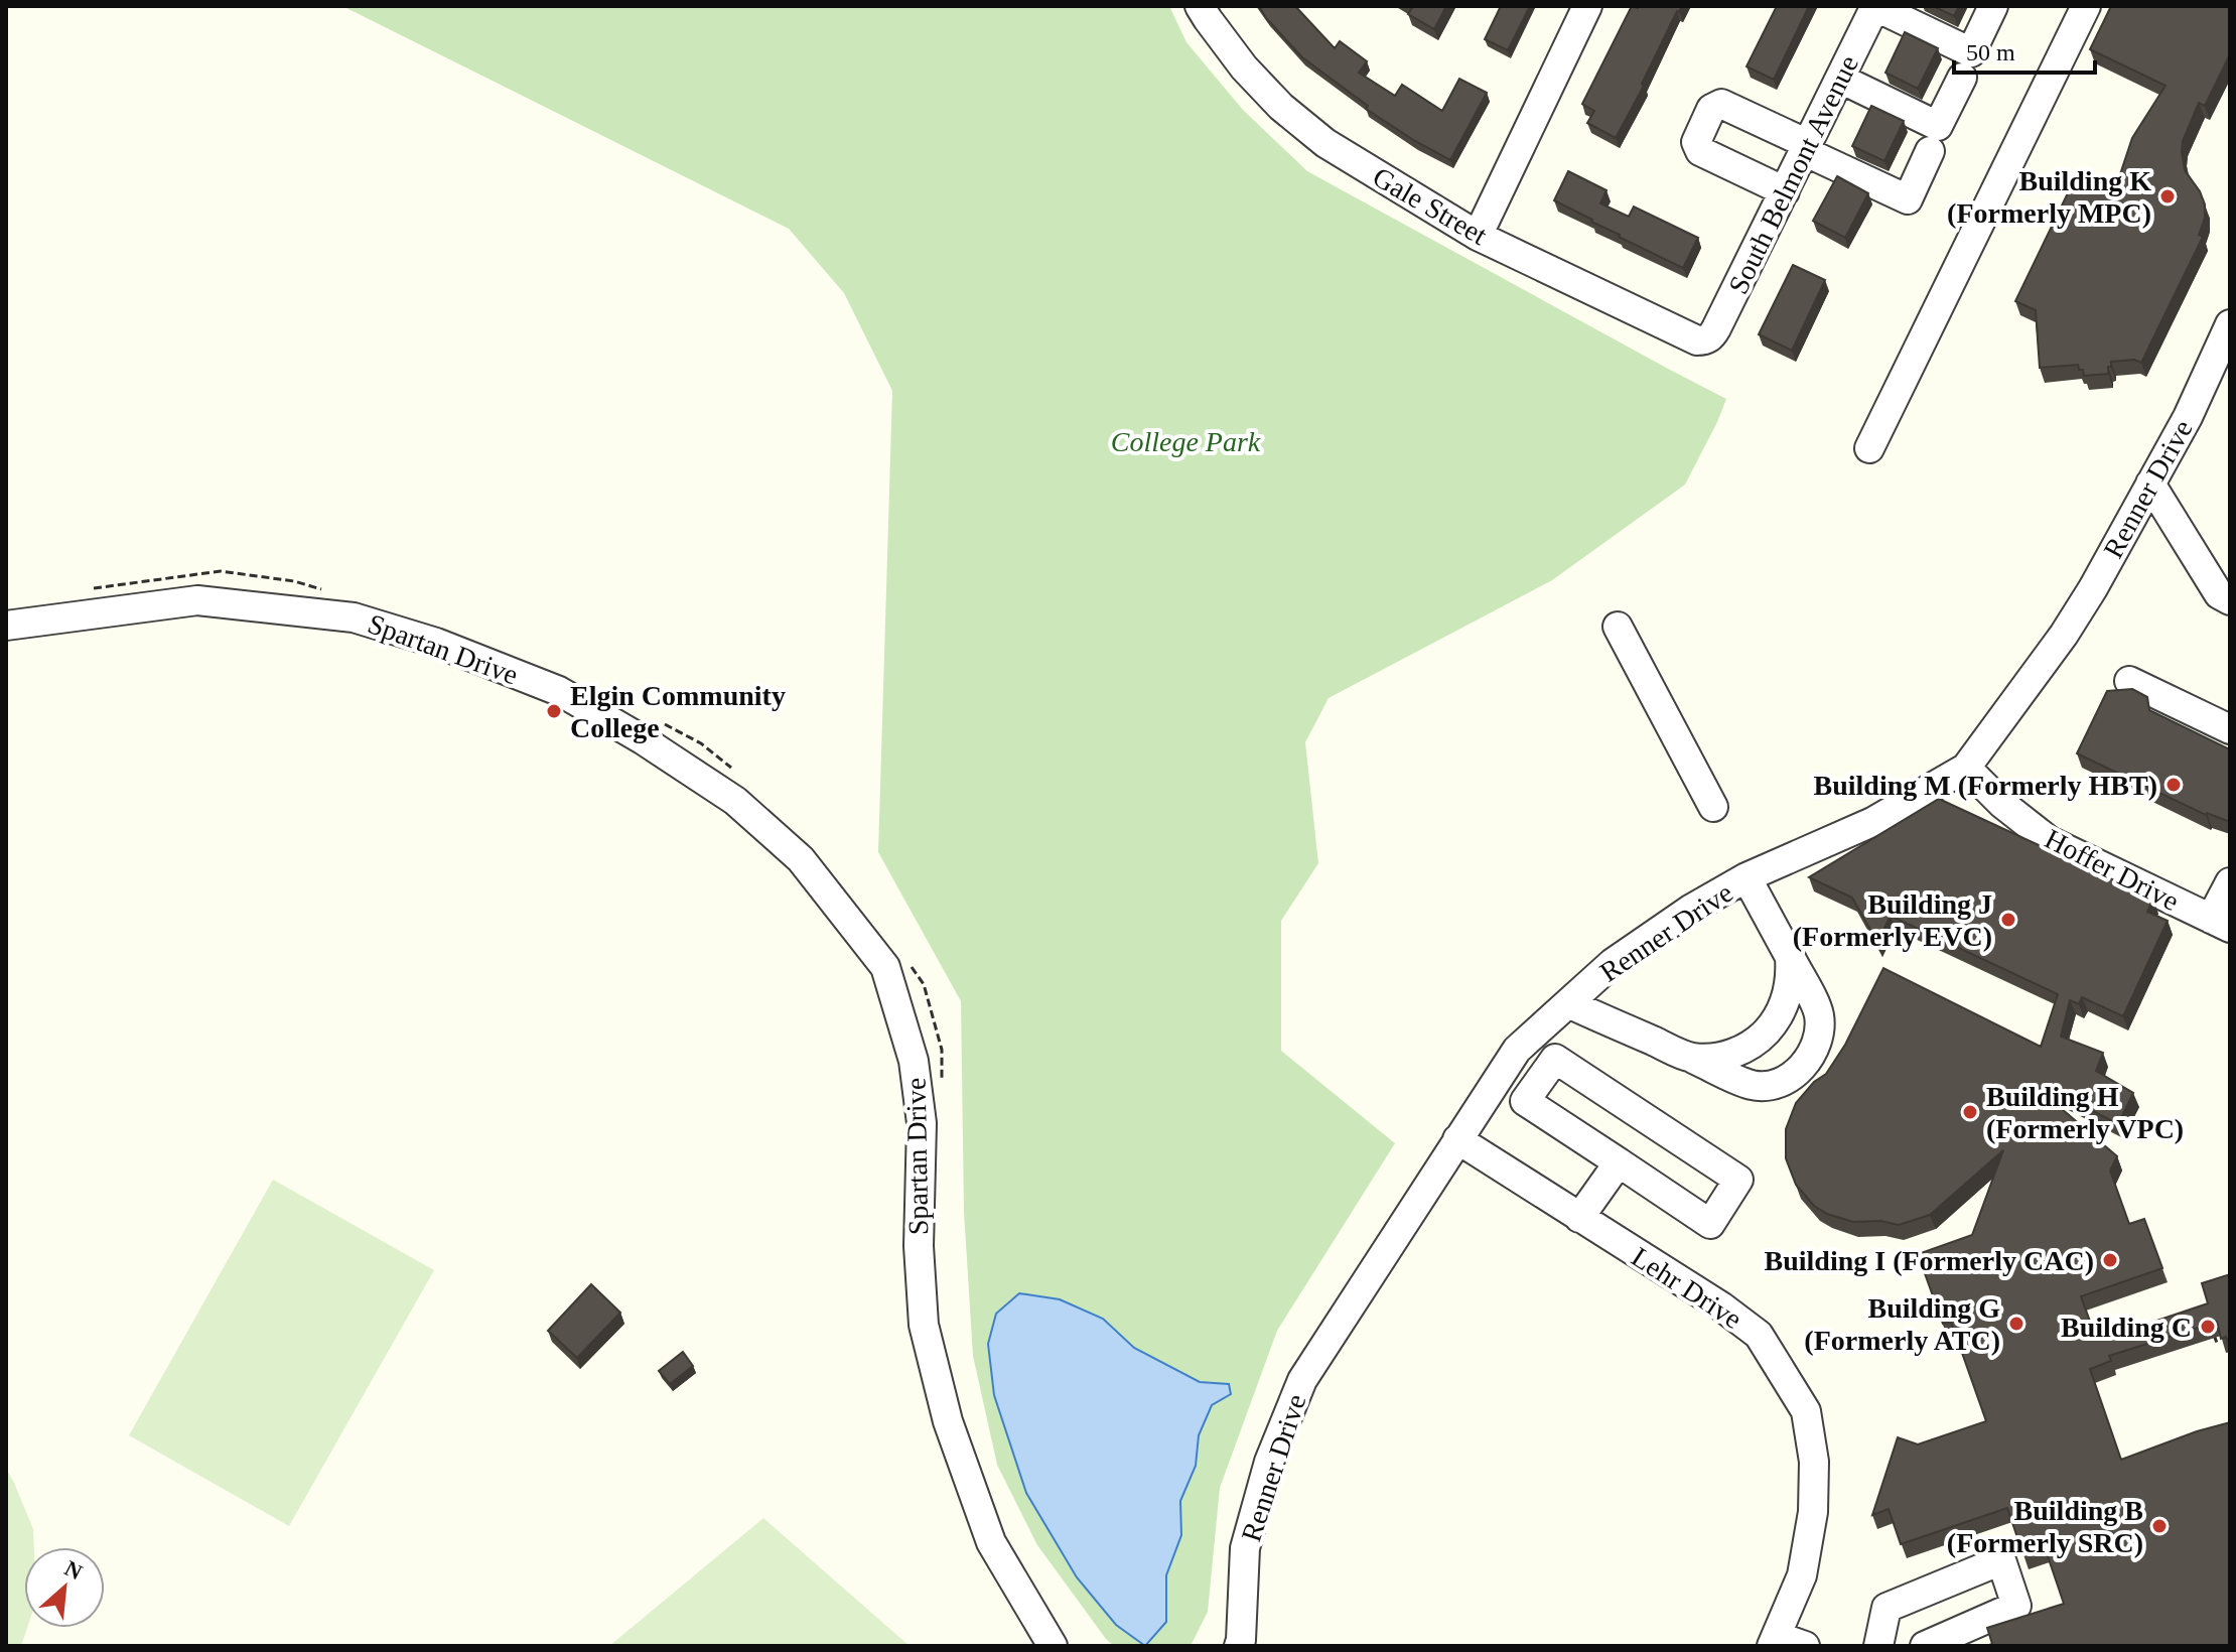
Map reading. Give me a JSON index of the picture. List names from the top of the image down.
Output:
{
  "streets": {
    "street": [
      "South Belmont Avenue",
      "Gale Street",
      "Renner Drive",
      "Spartan Drive",
      "Hoffer Drive",
      "Lehr Drive"
    ]
  },
  "crossings": [
    ["South Belmont Avenue", "Gale Street"],
    ["Renner Drive", "Hoffer Drive"],
    ["Renner Drive", "Lehr Drive"]
  ],
  "parks": ["College Park"],
  "places": [
    "Building K (Formerly MPC)",
    "Elgin Community College",
    "Building M (Formerly HBT)",
    "Building J (Formerly EVC)",
    "Building H (Formerly VPC)",
    "Building I (Formerly CAC)",
    "Building G (Formerly ATC)",
    "Building C",
    "Building B (Formerly SRC)"
  ],
  "scale_bar": "50 m",
  "north": "top right"
}
